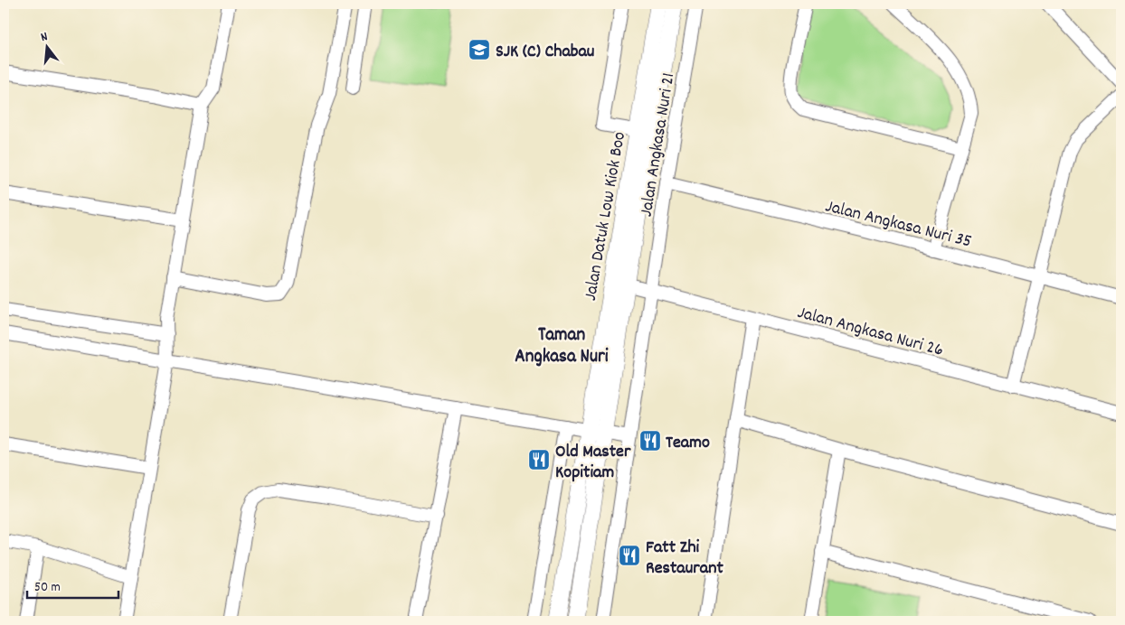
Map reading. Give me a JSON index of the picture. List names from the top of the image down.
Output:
{
  "streets": {
    "main road": ["Jalan Datuk Low Kiok Boo"],
    "street": ["Jalan Angkasa Nuri 21", "Jalan Angkasa Nuri 35", "Jalan Angkasa Nuri 26"]
  },
  "crossings": [
    ["Jalan Angkasa Nuri 21", "Jalan Angkasa Nuri 35"],
    ["Jalan Angkasa Nuri 21", "Jalan Angkasa Nuri 26"],
    ["Jalan Datuk Low Kiok Boo", "Jalan Angkasa Nuri 26"]
  ],
  "districts": ["Taman Angkasa Nuri"],
  "places": {
    "school or university": ["SJK (C) Chabau"],
    "restaurant": ["Teamo", "Old Master Kopitiam", "Fatt Zhi Restaurant"]
  },
  "scale_bar": "50 m",
  "north": "top"
}
